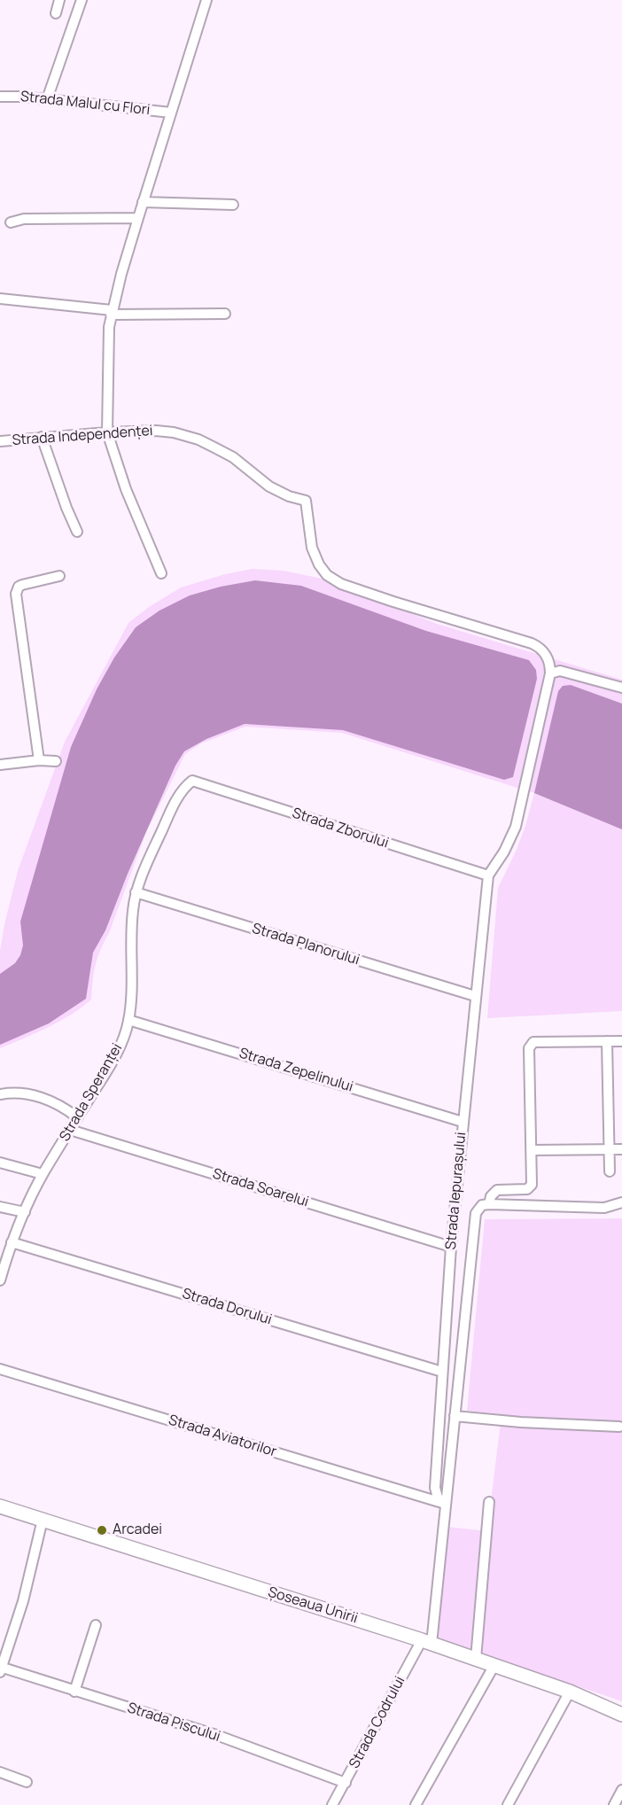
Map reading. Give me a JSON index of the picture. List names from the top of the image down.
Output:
{
  "streets": {
    "main road": ["Șoseaua Unirii"],
    "street": [
      "Strada Malul cu Flori",
      "Strada Independenței",
      "Strada Zborului",
      "Strada Planorului",
      "Strada Zepelinului",
      "Strada Speranței",
      "Strada Soarelui",
      "Strada Iepurașului",
      "Strada Dorului",
      "Strada Aviatorilor",
      "Strada Piscului",
      "Strada Codrului"
    ]
  },
  "crossings": [
    ["Strada Zborului", "Strada Speranței"],
    ["Strada Zborului", "Strada Iepurașului"],
    ["Strada Planorului", "Strada Speranței"],
    ["Strada Planorului", "Strada Iepurașului"],
    ["Strada Zepelinului", "Strada Speranței"],
    ["Strada Zepelinului", "Strada Iepurașului"],
    ["Strada Speranței", "Strada Soarelui"],
    ["Strada Speranței", "Strada Dorului"],
    ["Strada Soarelui", "Strada Iepurașului"],
    ["Strada Iepurașului", "Strada Dorului"],
    ["Strada Iepurașului", "Strada Aviatorilor"],
    ["Strada Iepurașului", "Șoseaua Unirii"],
    ["Strada Iepurașului", "Strada Codrului"],
    ["Șoseaua Unirii", "Strada Codrului"],
    ["Strada Piscului", "Strada Codrului"]
  ],
  "places": ["Arcadei"]
}
